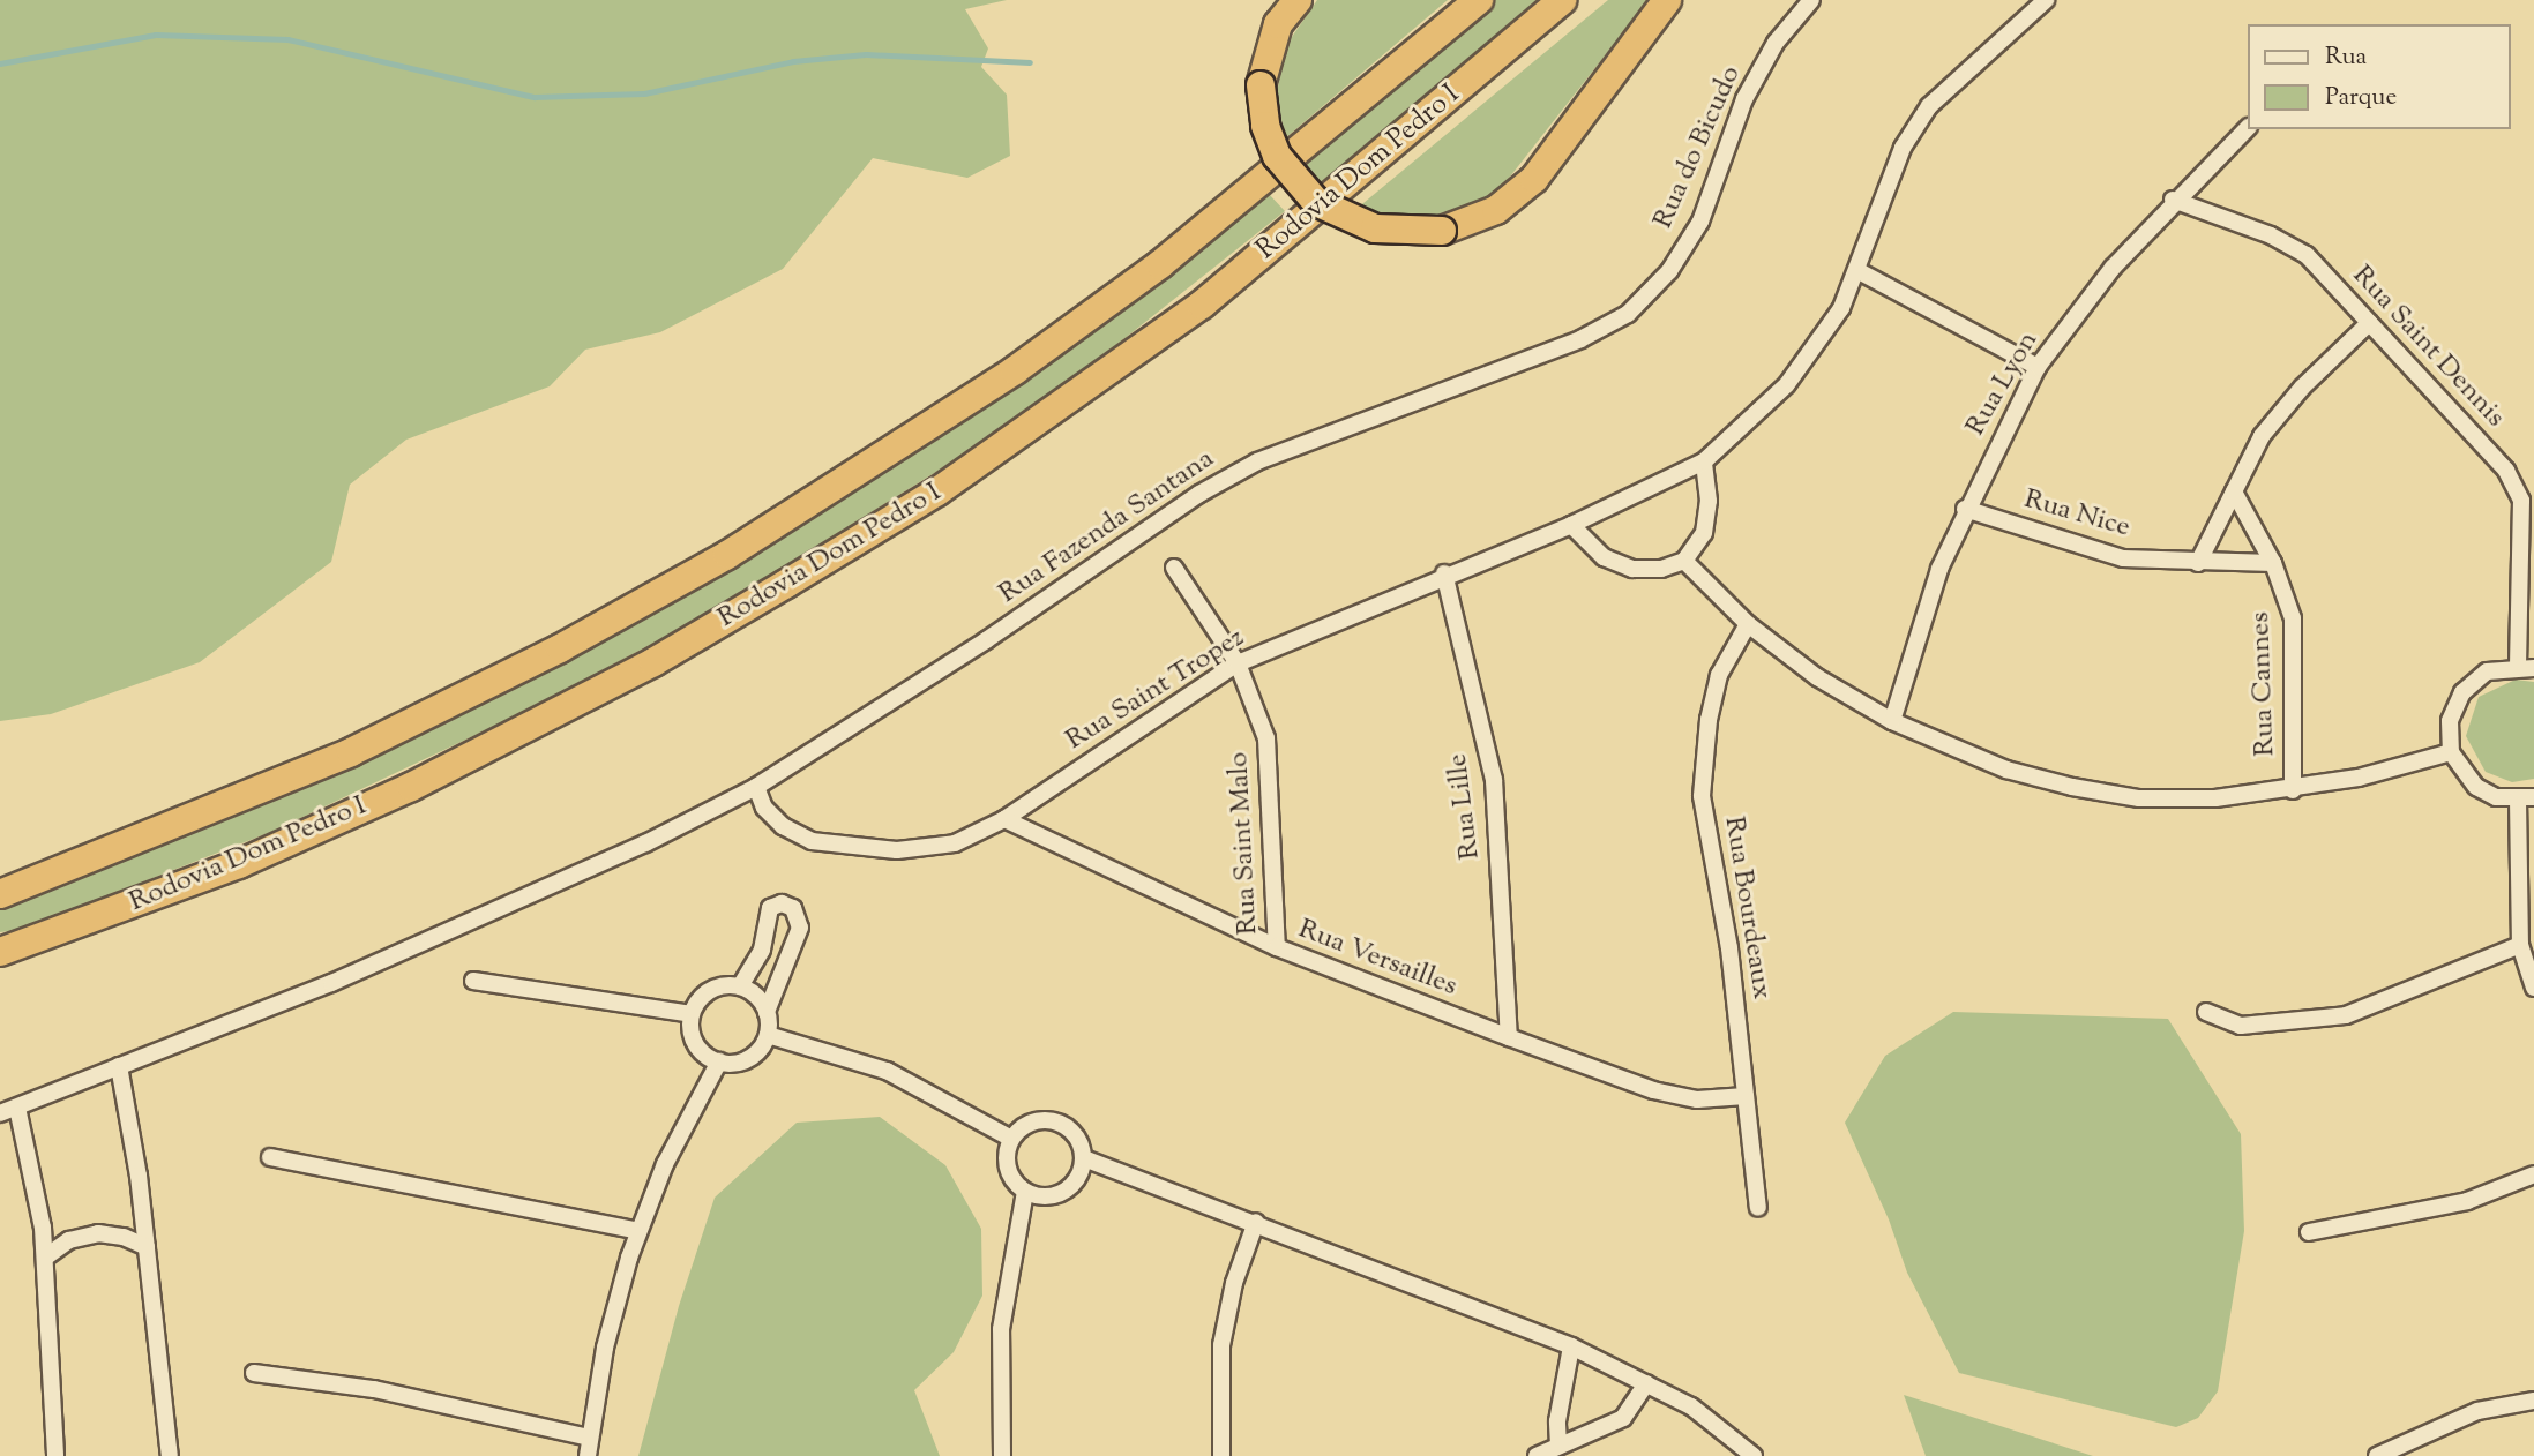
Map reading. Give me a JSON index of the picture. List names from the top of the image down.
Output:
{
  "streets": {
    "highway": ["Rodovia Dom Pedro I"],
    "street": [
      "Rua do Bicudo",
      "Rua Saint Dennis",
      "Rua Lyon",
      "Rua Nice",
      "Rua Fazenda Santana",
      "Rua Cannes",
      "Rua Saint Tropez",
      "Rua Lille",
      "Rua Saint Malo",
      "Rua Bourdeaux",
      "Rua Versailles"
    ]
  },
  "crossings": [
    ["Rua do Bicudo", "Rua Fazenda Santana"],
    ["Rua Saint Dennis", "Rua Lyon"],
    ["Rua Lyon", "Rua Nice"],
    ["Rua Nice", "Rua Cannes"],
    ["Rua Fazenda Santana", "Rua Saint Tropez"],
    ["Rua Saint Tropez", "Rua Lille"],
    ["Rua Saint Tropez", "Rua Saint Malo"],
    ["Rua Saint Tropez", "Rua Versailles"],
    ["Rua Lille", "Rua Versailles"],
    ["Rua Saint Malo", "Rua Versailles"],
    ["Rua Bourdeaux", "Rua Versailles"]
  ],
  "legend": ["Rua", "Parque"]
}
